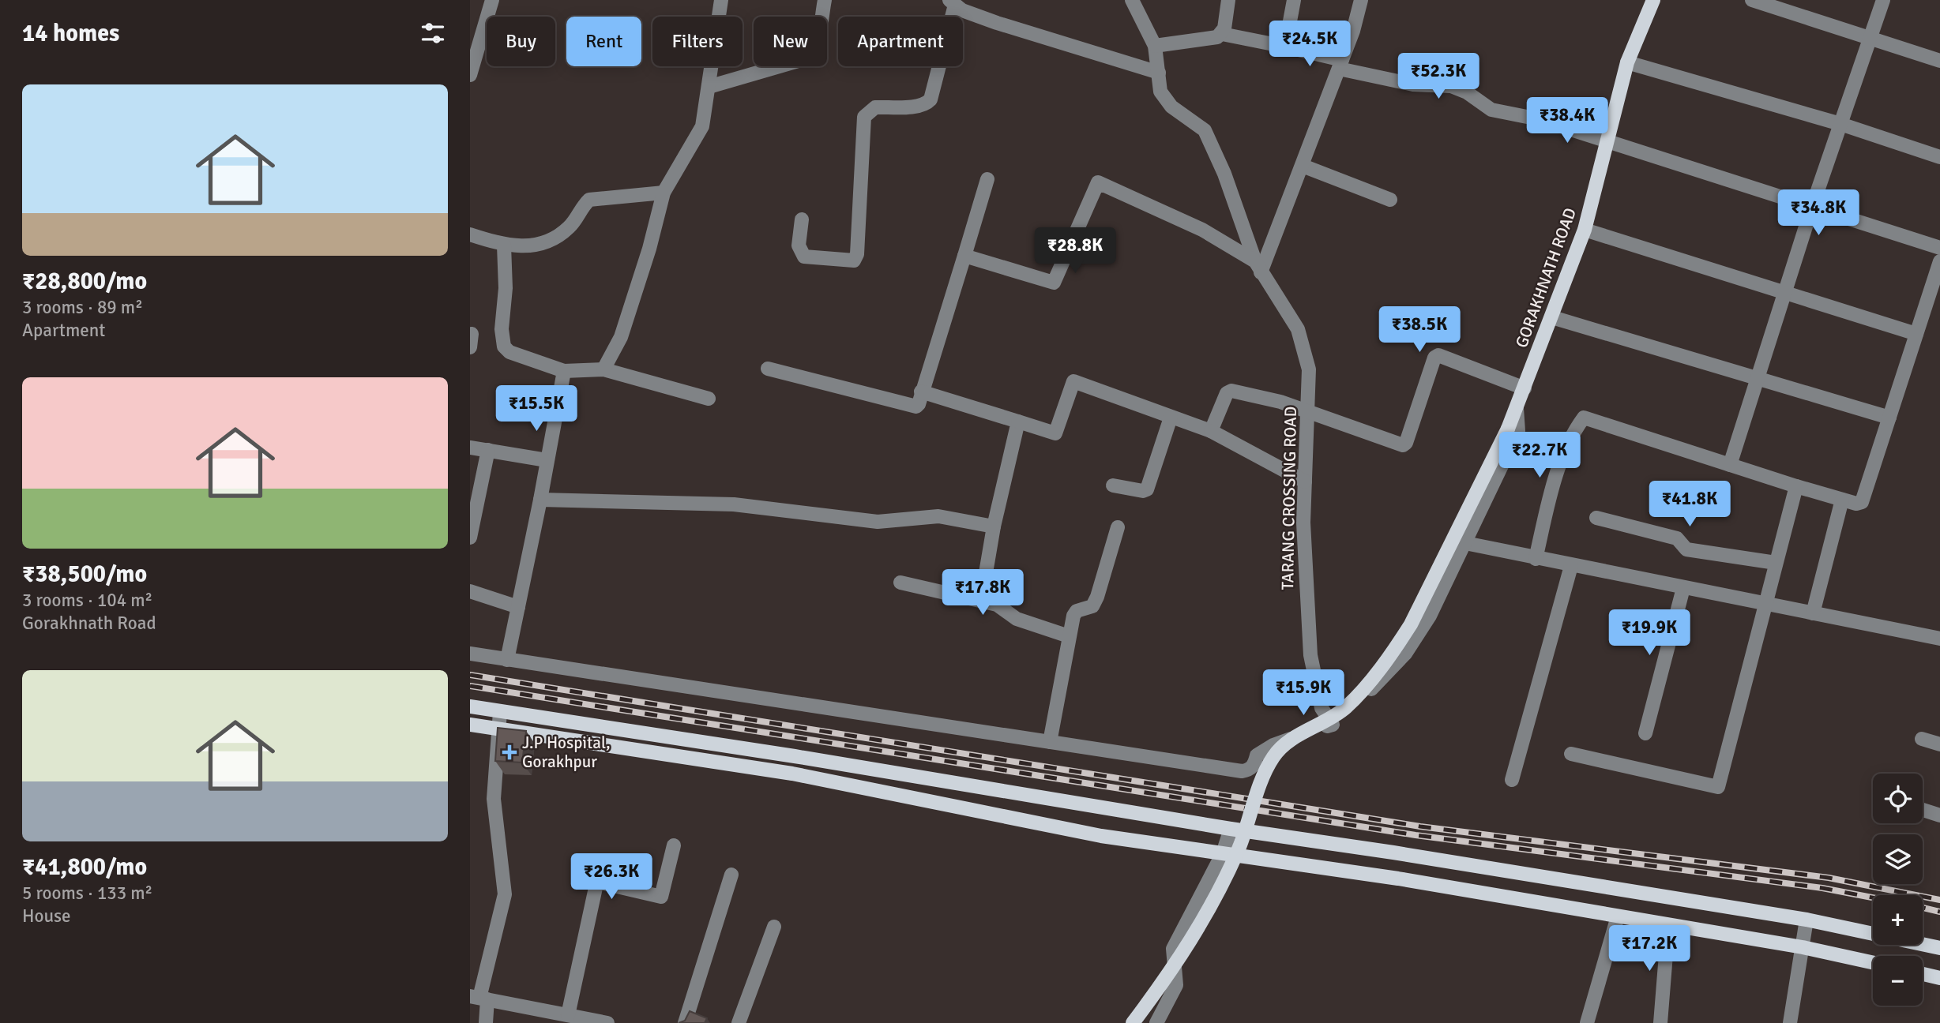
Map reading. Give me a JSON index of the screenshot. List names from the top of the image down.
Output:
{
  "streets": {
    "main road": ["GORAKHNATH ROAD"],
    "street": ["TARANG CROSSING ROAD"]
  },
  "places": {
    "health": ["J.P Hospital, Gorakhpur"]
  },
  "page": {
    "heading": "14 homes",
    "chip": [
      "Buy",
      "Rent",
      "Filters",
      "New",
      "Apartment"
    ],
    "price": [
      "₹24.5K",
      "₹52.3K",
      "₹38.4K",
      "₹34.8K",
      "₹28.8K",
      "₹38.5K",
      "₹15.5K",
      "₹22.7K",
      "₹41.8K",
      "₹17.8K",
      "₹19.9K",
      "₹15.9K",
      "₹26.3K",
      "₹17.2K"
    ],
    "list": [
      {
        "name": "₹28,800/mo",
        "note": "3 rooms · 89 m² · Apartment"
      },
      {
        "name": "₹38,500/mo",
        "note": "3 rooms · 104 m² · Gorakhnath Road"
      },
      {
        "name": "₹41,800/mo",
        "note": "5 rooms · 133 m² · House"
      }
    ],
    "map_buttons": ["+", "−"]
  }
}
